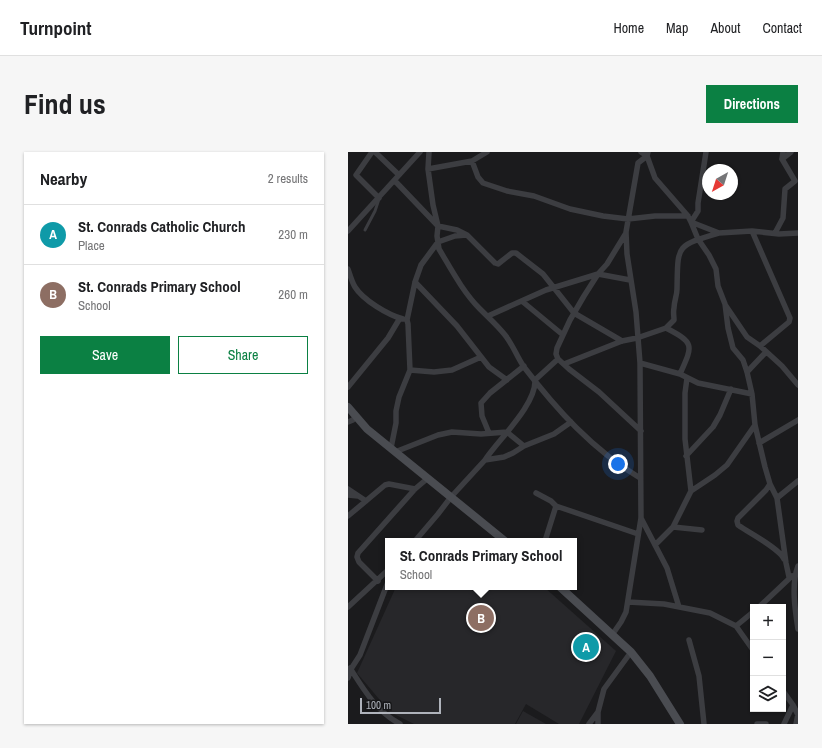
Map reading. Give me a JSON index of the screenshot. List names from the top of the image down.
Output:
{
  "scale_bar": "100 m",
  "north": "bottom left",
  "page": {
    "header": "Turnpoint",
    "nav": [
      "Home",
      "Map",
      "About",
      "Contact"
    ],
    "title": "Find us",
    "buttons": [
      "Directions",
      ["Save", "Share"]
    ],
    "heading": ["Nearby", "2 results"],
    "list": [
      {
        "mark": "A",
        "name": "St. Conrads Catholic Church",
        "note": "Place",
        "value": "230 m"
      },
      {
        "mark": "B",
        "name": "St. Conrads Primary School",
        "note": "School",
        "value": "260 m"
      }
    ],
    "popup": ["St. Conrads Primary School", "School"],
    "pins": ["B", "A"],
    "map_buttons": ["+", "−"],
    "scale": "100 m"
  }
}
